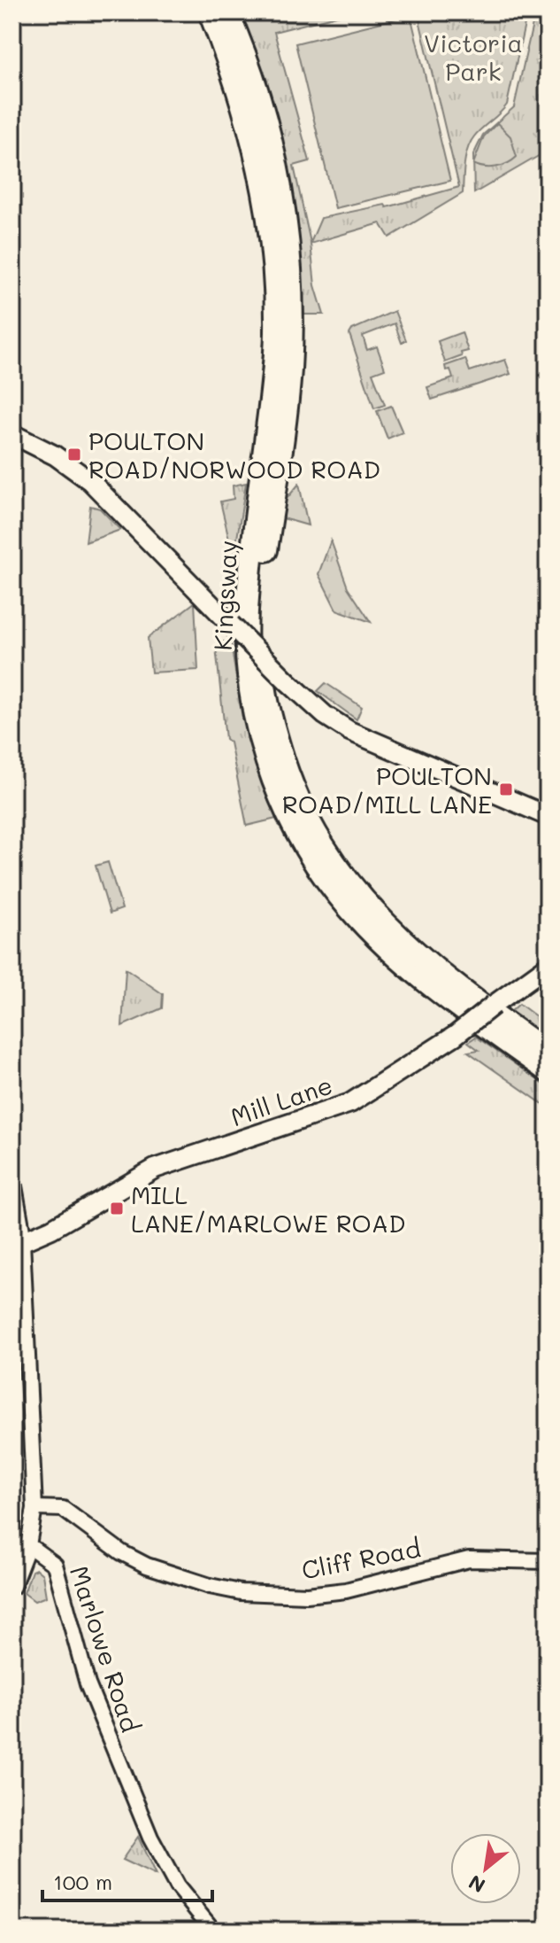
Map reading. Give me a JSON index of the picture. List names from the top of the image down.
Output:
{
  "streets": {
    "highway": ["Kingsway"],
    "main road": ["Mill Lane"],
    "street": ["Cliff Road", "Marlowe Road"]
  },
  "parks": ["Victoria Park"],
  "places": {
    "transit": ["POULTON ROAD/NORWOOD ROAD", "POULTON ROAD/MILL LANE", "MILL LANE/MARLOWE ROAD"]
  },
  "scale_bar": "100 m",
  "north": "bottom left"
}
